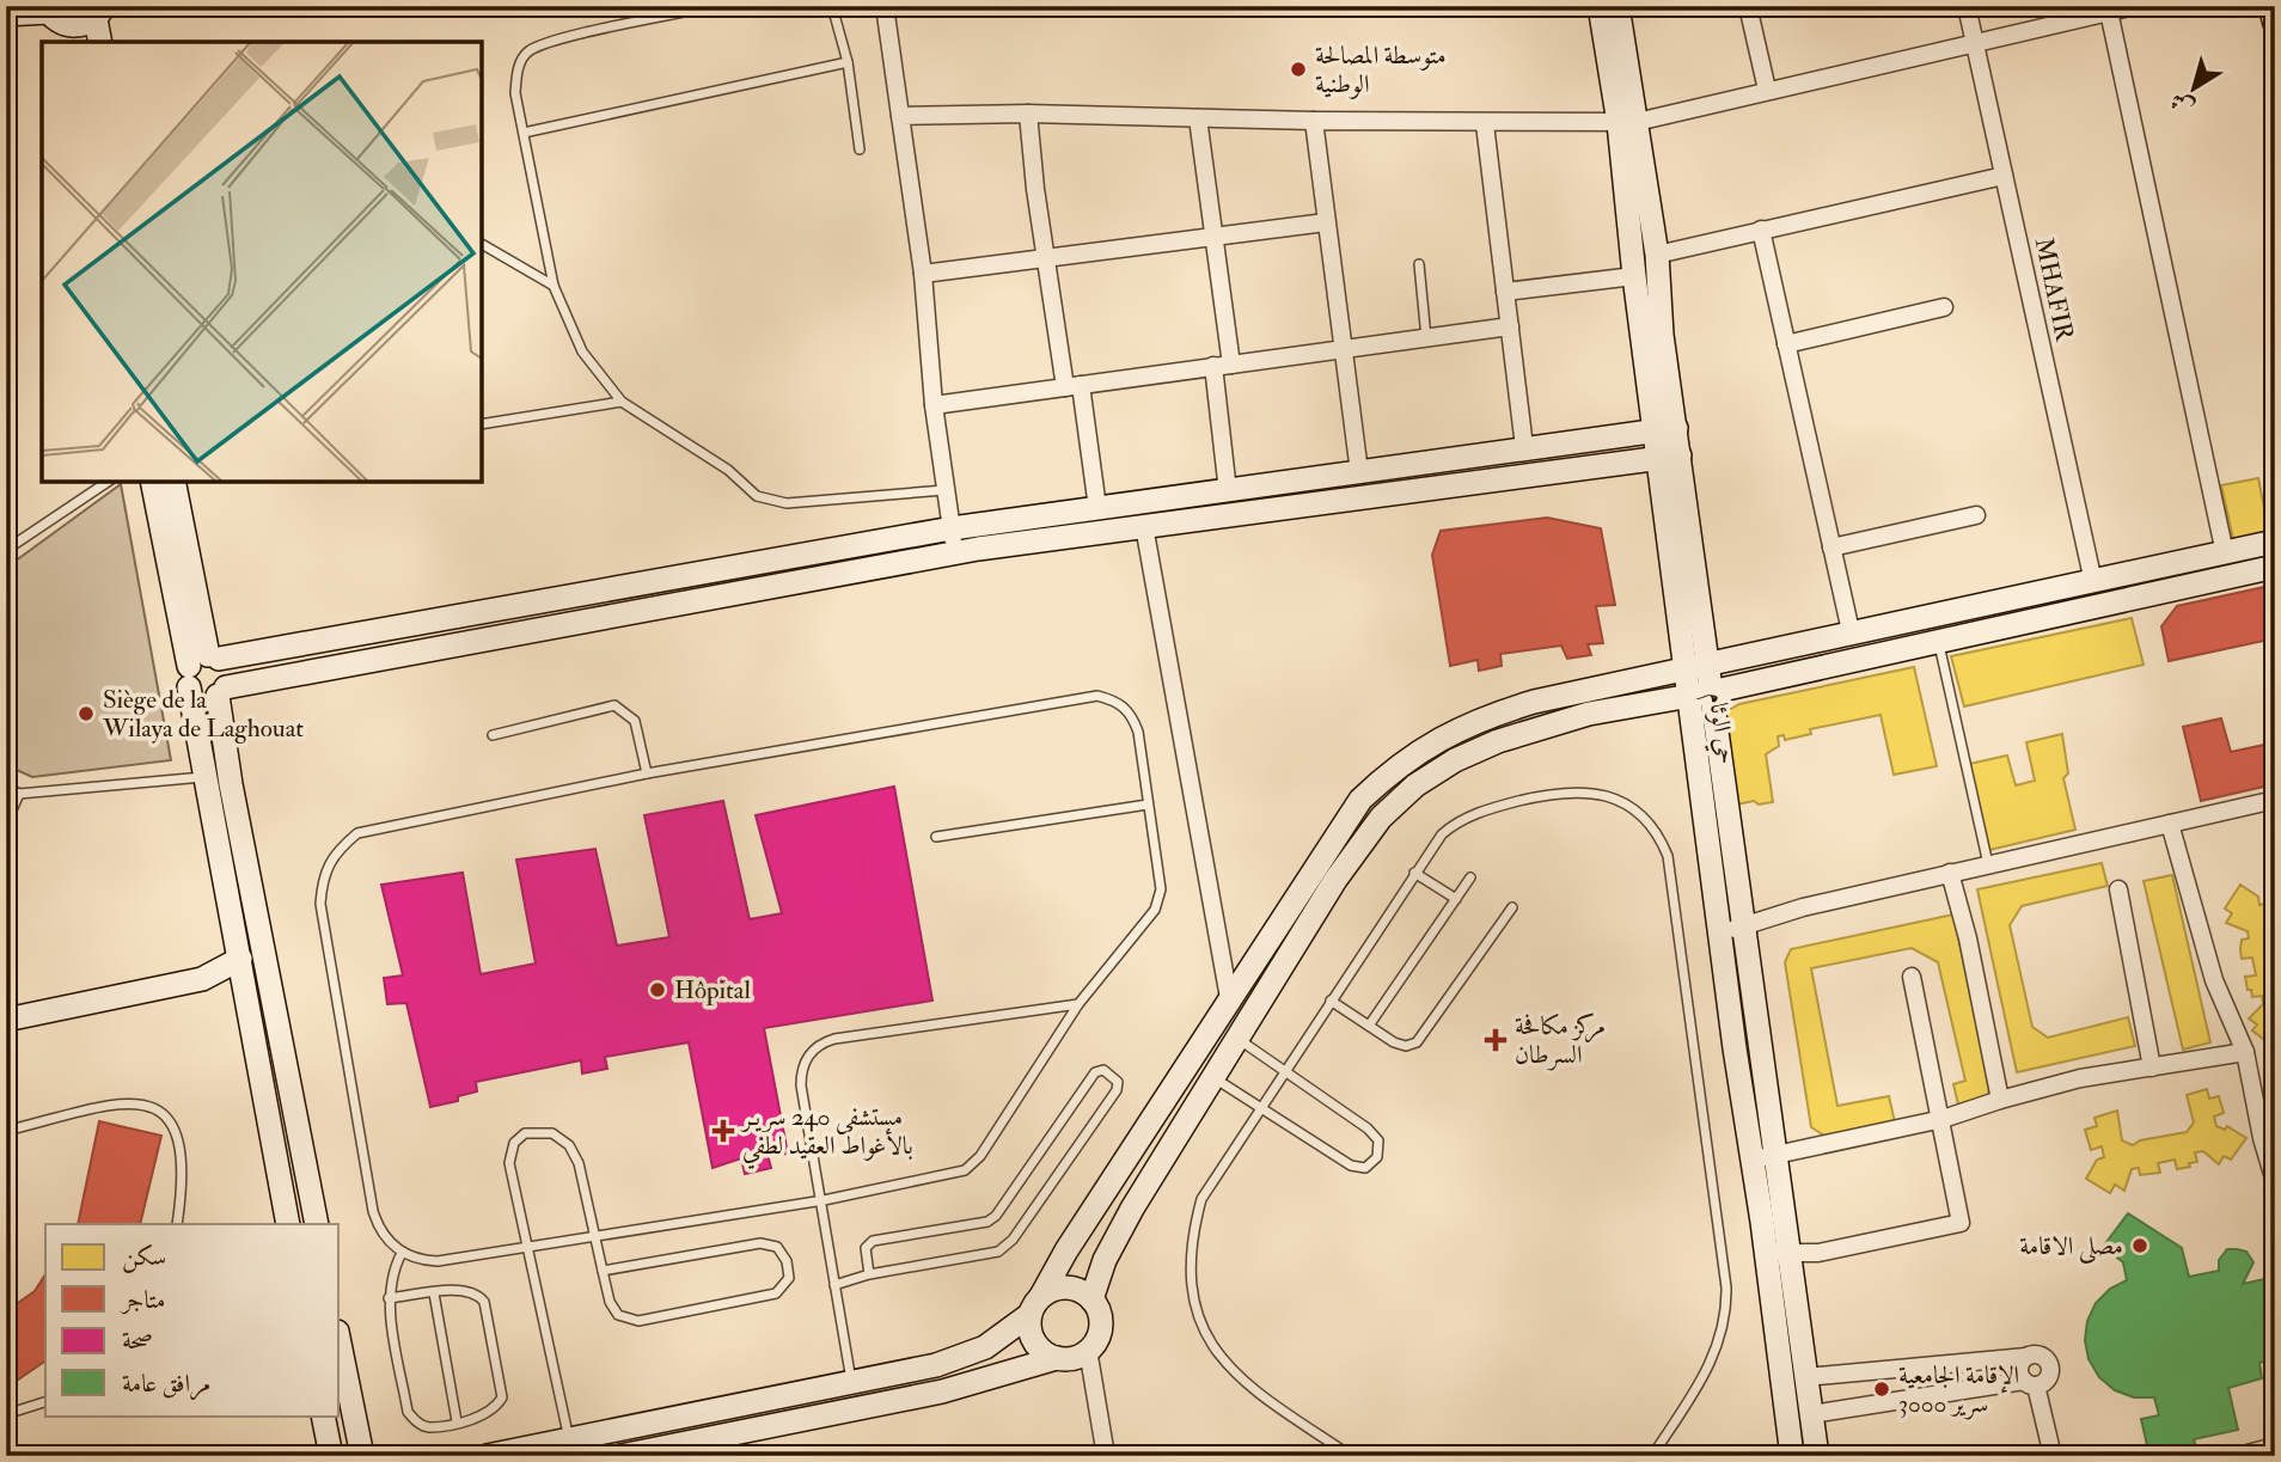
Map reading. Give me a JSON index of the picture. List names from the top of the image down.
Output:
{
  "streets": {
    "street": ["MHAFIR", "حي الوئام"]
  },
  "places": {
    "other": [
      "متوسطة المصالحة الوطنية",
      "Siège de la Wilaya de Laghouat",
      "Hôpital",
      "مصلى الاقامة",
      "الإقامة الجامعية 3000 سرير"
    ],
    "health": ["مركز مكافحة السرطان", "مستشفى 240 سريـر بالأغواط العقيد لطفي"]
  },
  "legend": [
    "سكن",
    "متاجر",
    "صحة",
    "مرافق عامة"
  ],
  "north": "bottom left"
}
